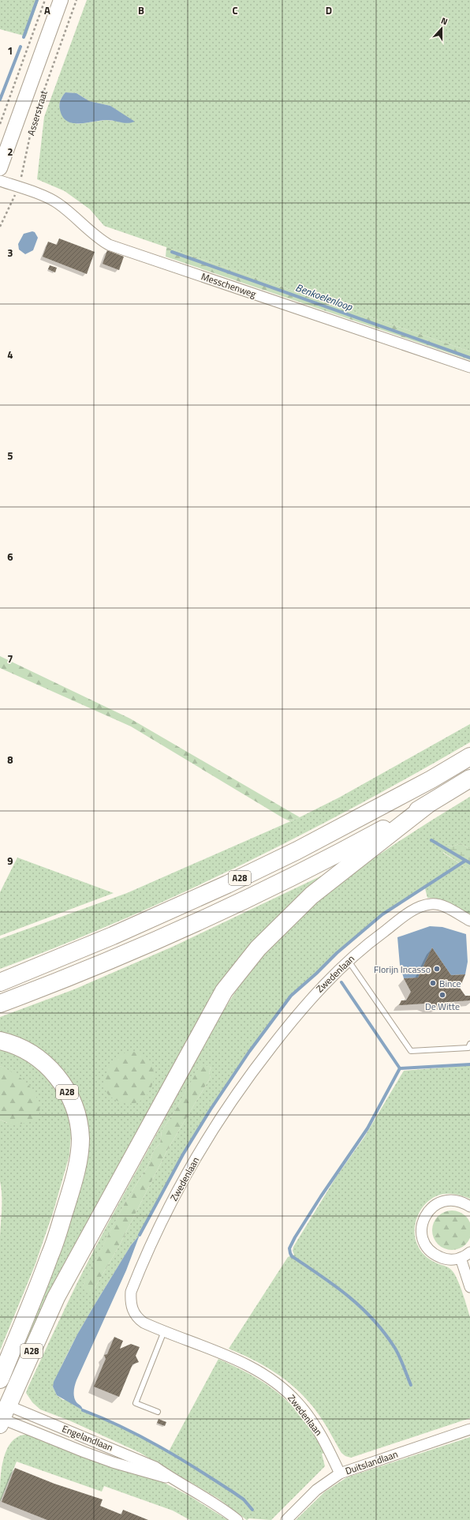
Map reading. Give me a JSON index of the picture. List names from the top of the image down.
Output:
{
  "streets": {
    "highway": ["A28"],
    "main road": ["Asserstraat"],
    "street": [
      "Messchenweg",
      "Zwedenlaan",
      "Engelandlaan",
      "Duitslandlaan"
    ]
  },
  "crossings": [
    ["Asserstraat", "Messchenweg"],
    ["A28", "Engelandlaan"],
    ["Zwedenlaan", "Duitslandlaan"]
  ],
  "water": ["Benkoelenloop"],
  "places": ["Florijn Incasso", "Bince", "De Witte"],
  "north": "top",
  "grid": {
    "columns": [
      "A",
      "B",
      "C",
      "D"
    ],
    "rows": [
      "1",
      "2",
      "3",
      "4",
      "5",
      "6",
      "7",
      "8",
      "9"
    ]
  }
}
